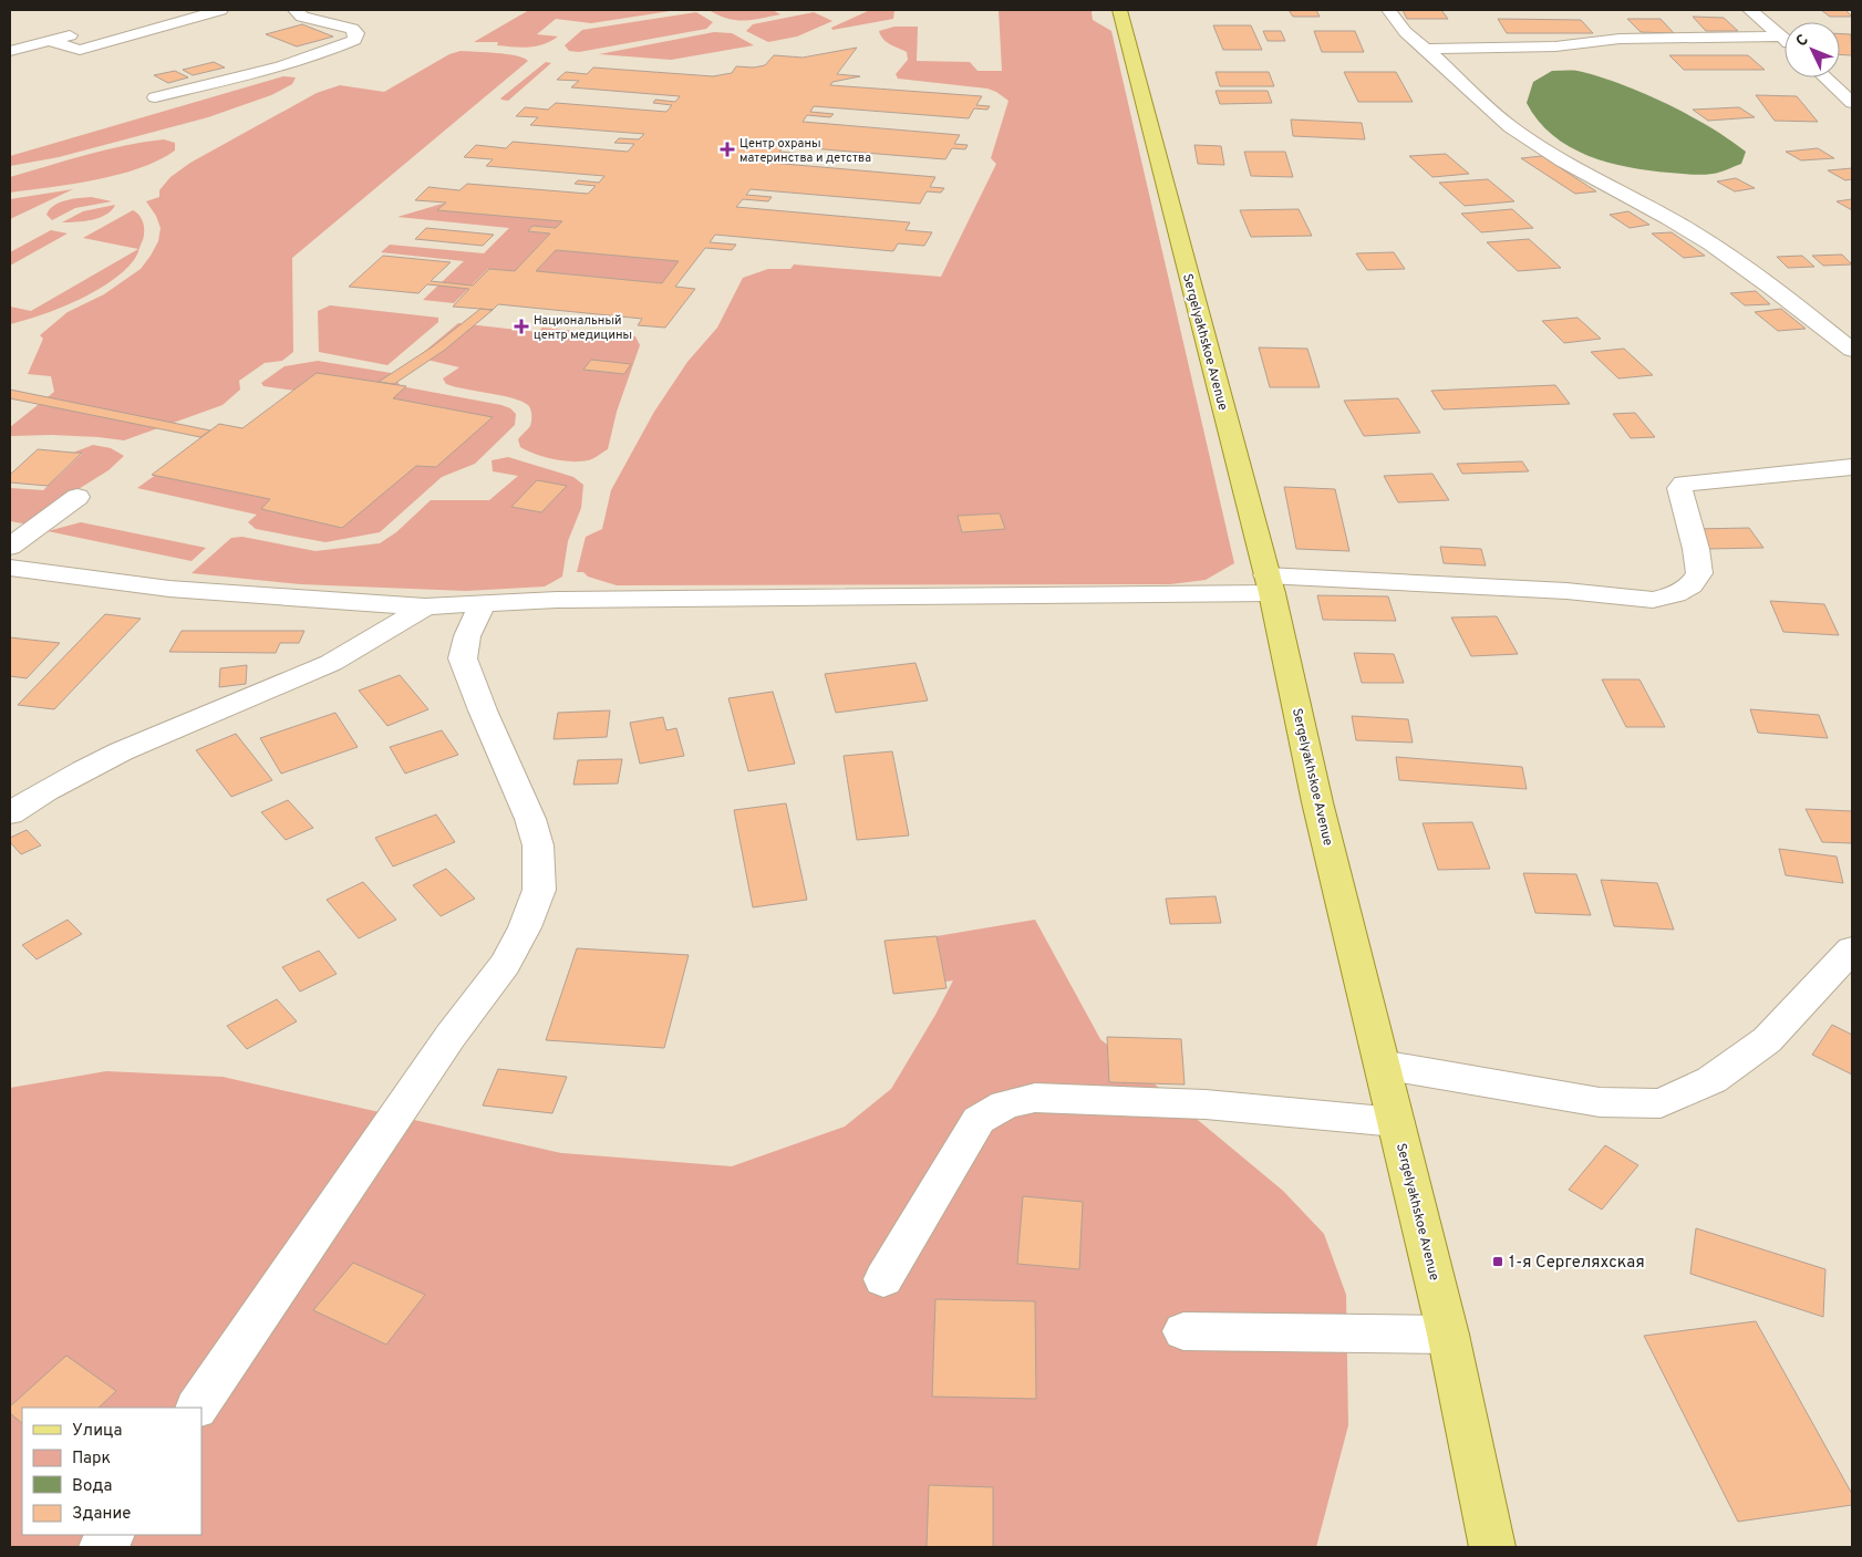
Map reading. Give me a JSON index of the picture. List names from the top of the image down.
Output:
{
  "streets": {
    "main road": ["Sergelyakhskoe Avenue"]
  },
  "places": {
    "health": ["Центр охраны материнства и детства", "Национальный центр медицины"],
    "transit": ["1-я Сергеляхская"]
  },
  "legend": [
    "Улица",
    "Парк",
    "Вода",
    "Здание"
  ],
  "north": "top left"
}
